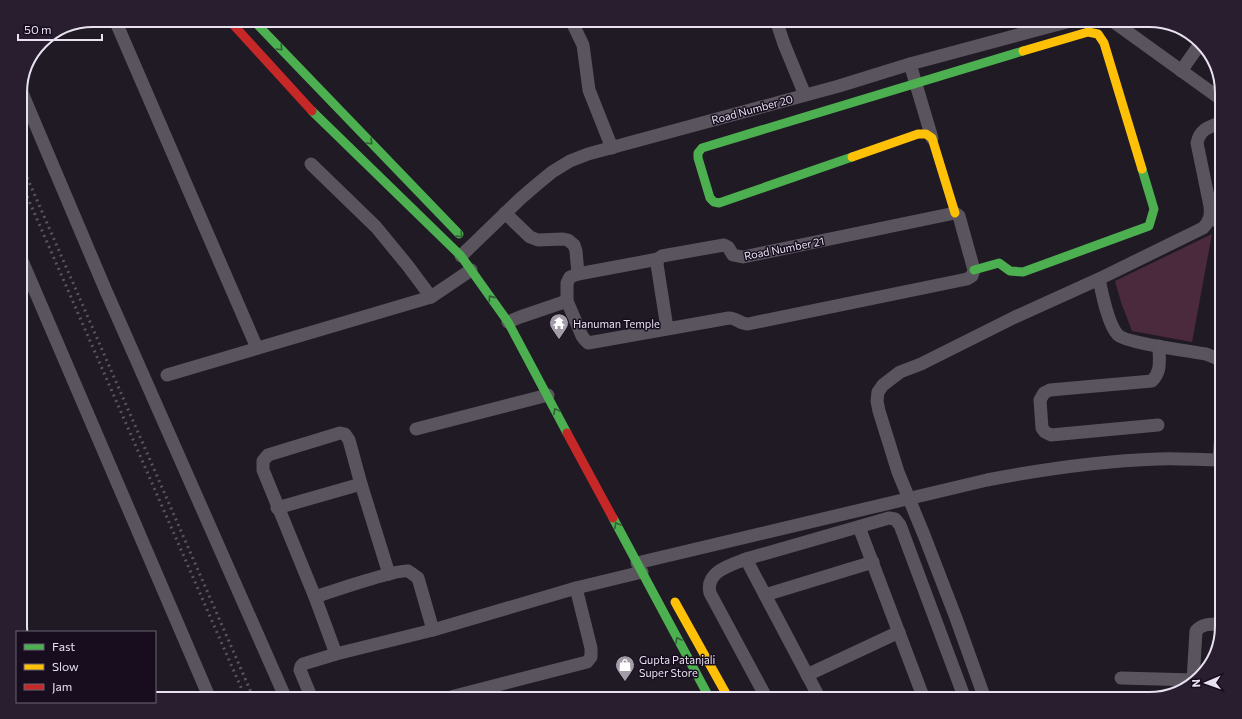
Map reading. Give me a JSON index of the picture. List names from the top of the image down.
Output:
{
  "streets": {
    "street": ["Road Number 20", "Road Number 21"]
  },
  "places": {
    "temple": ["Hanuman Temple"],
    "shop": ["Gupta Patanjali Super Store"]
  },
  "legend": ["Fast", "Slow", "Jam"],
  "scale_bar": "50 m",
  "north": "left"
}
